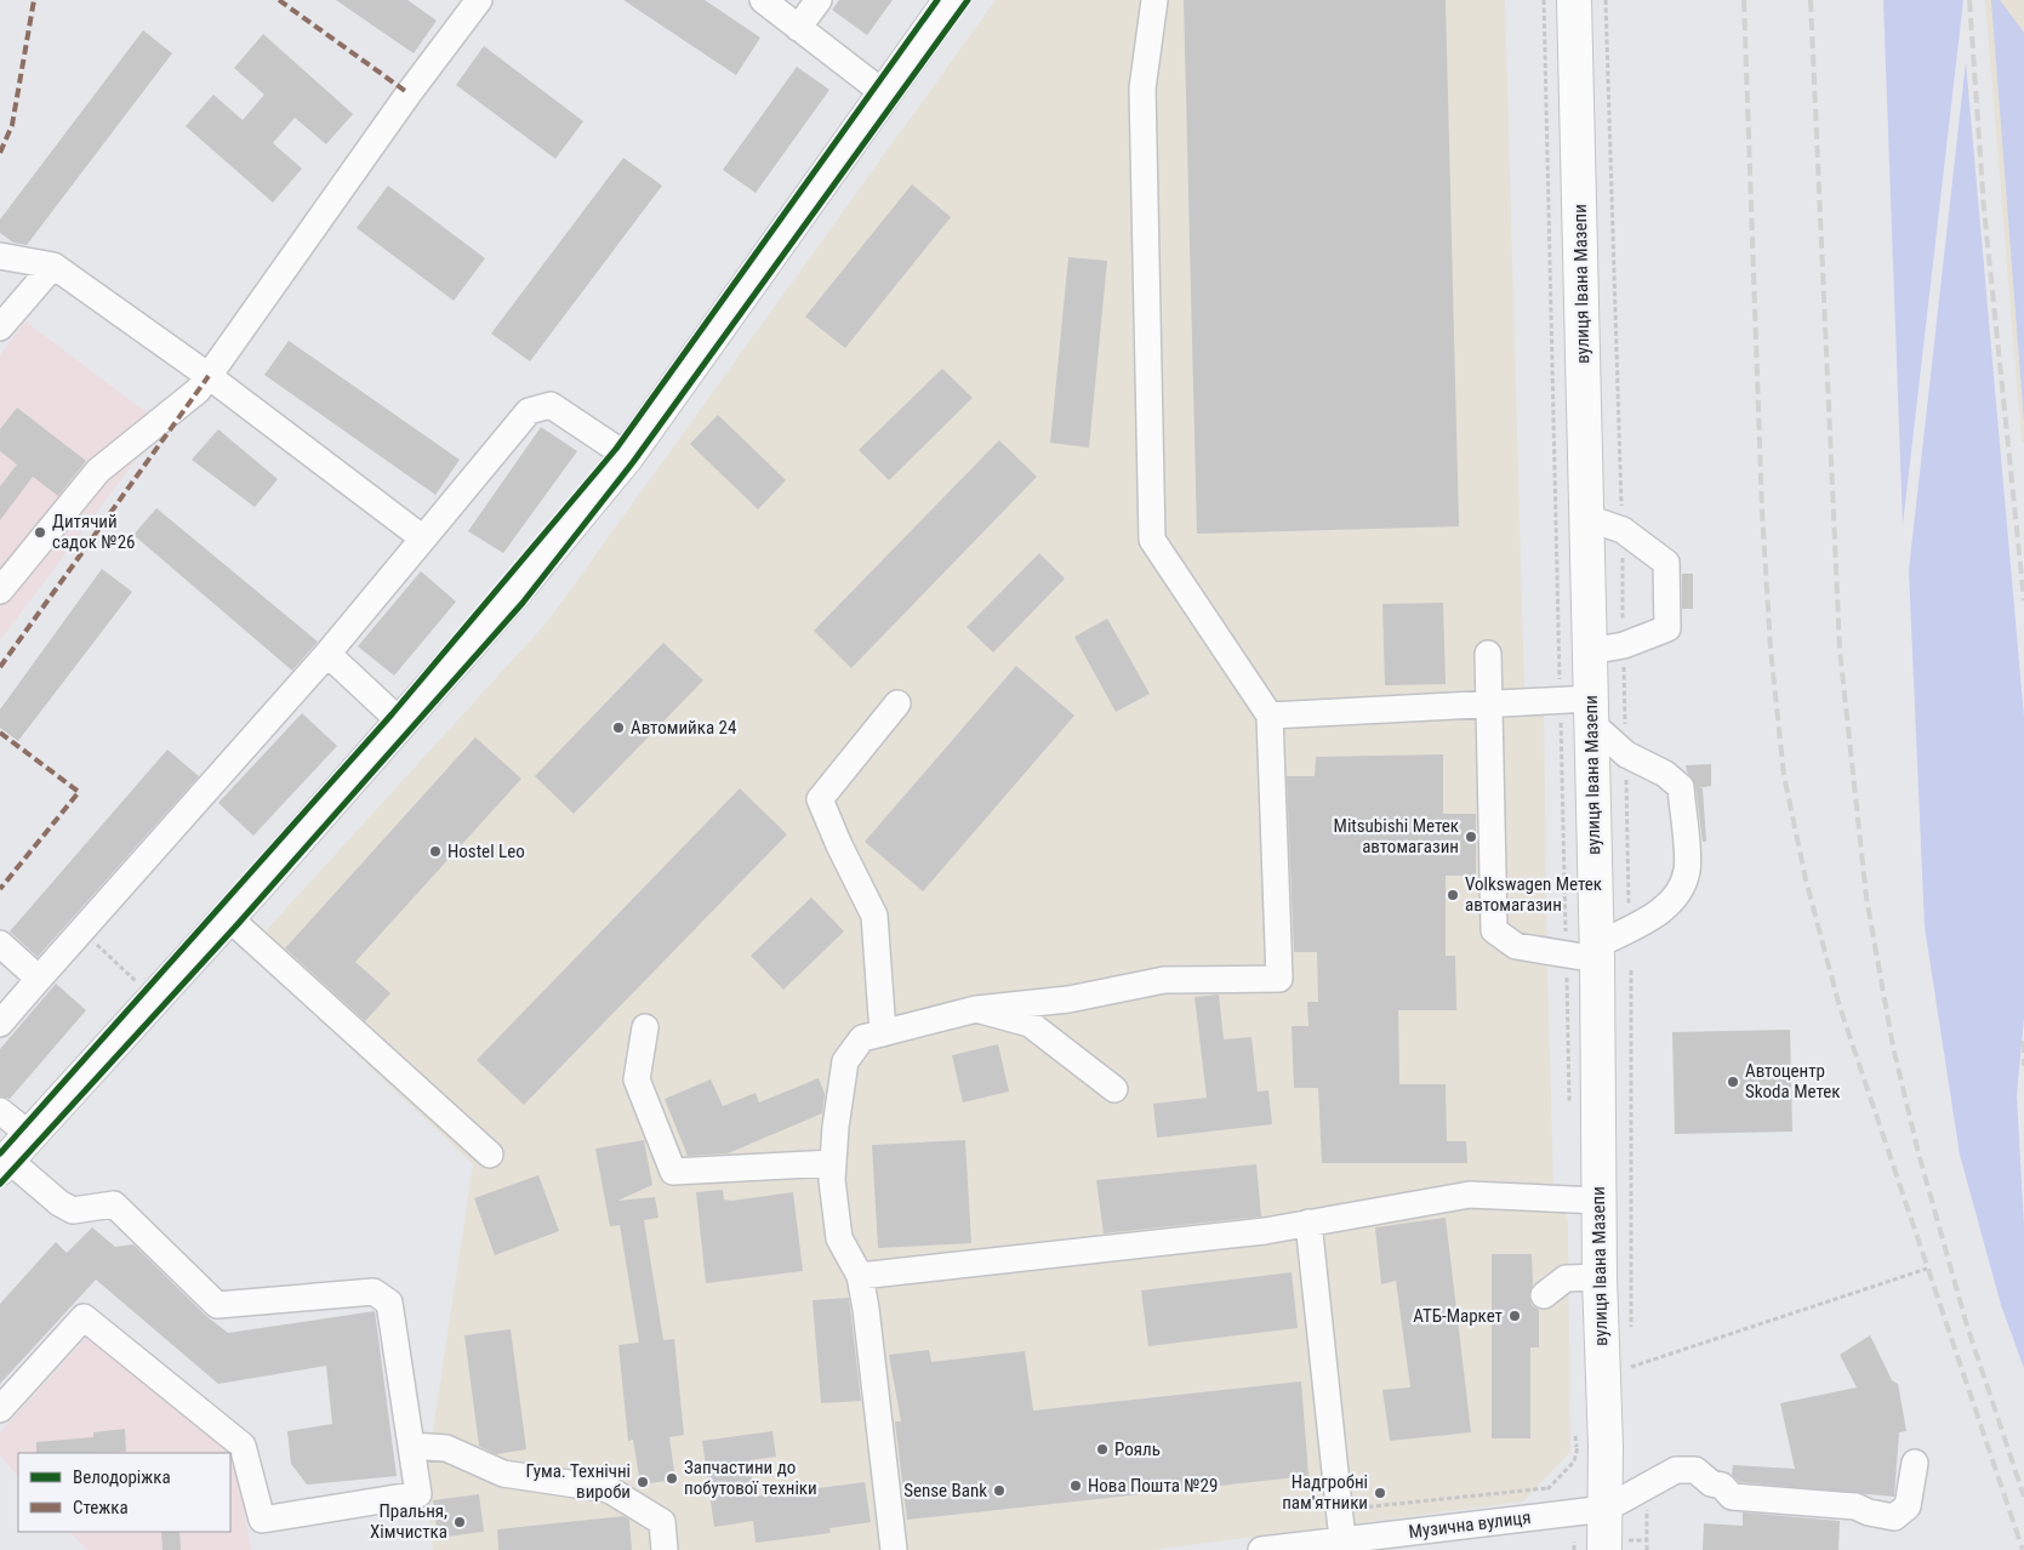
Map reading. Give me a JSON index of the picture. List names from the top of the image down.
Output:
{
  "streets": {
    "main road": ["вулиця Івана Мазепи"],
    "street": ["Музична вулиця"]
  },
  "crossings": [
    ["вулиця Івана Мазепи", "Музична вулиця"]
  ],
  "places": [
    "Дитячий садок №26",
    "Автомийка 24",
    "Mitsubishi Метек автомагазин",
    "Hostel Leo",
    "Volkswagen Метек автомагазин",
    "Автоцентр Skoda Метек",
    "АТБ-Маркет",
    "Рояль",
    "Запчастини до побутової техніки",
    "Гума. Технічні вироби",
    "Нова Пошта №29",
    "Sense Bank",
    "Надгробні пам'ятники",
    "Пральня, Хімчистка"
  ],
  "legend": ["Велодоріжка", "Стежка"]
}
